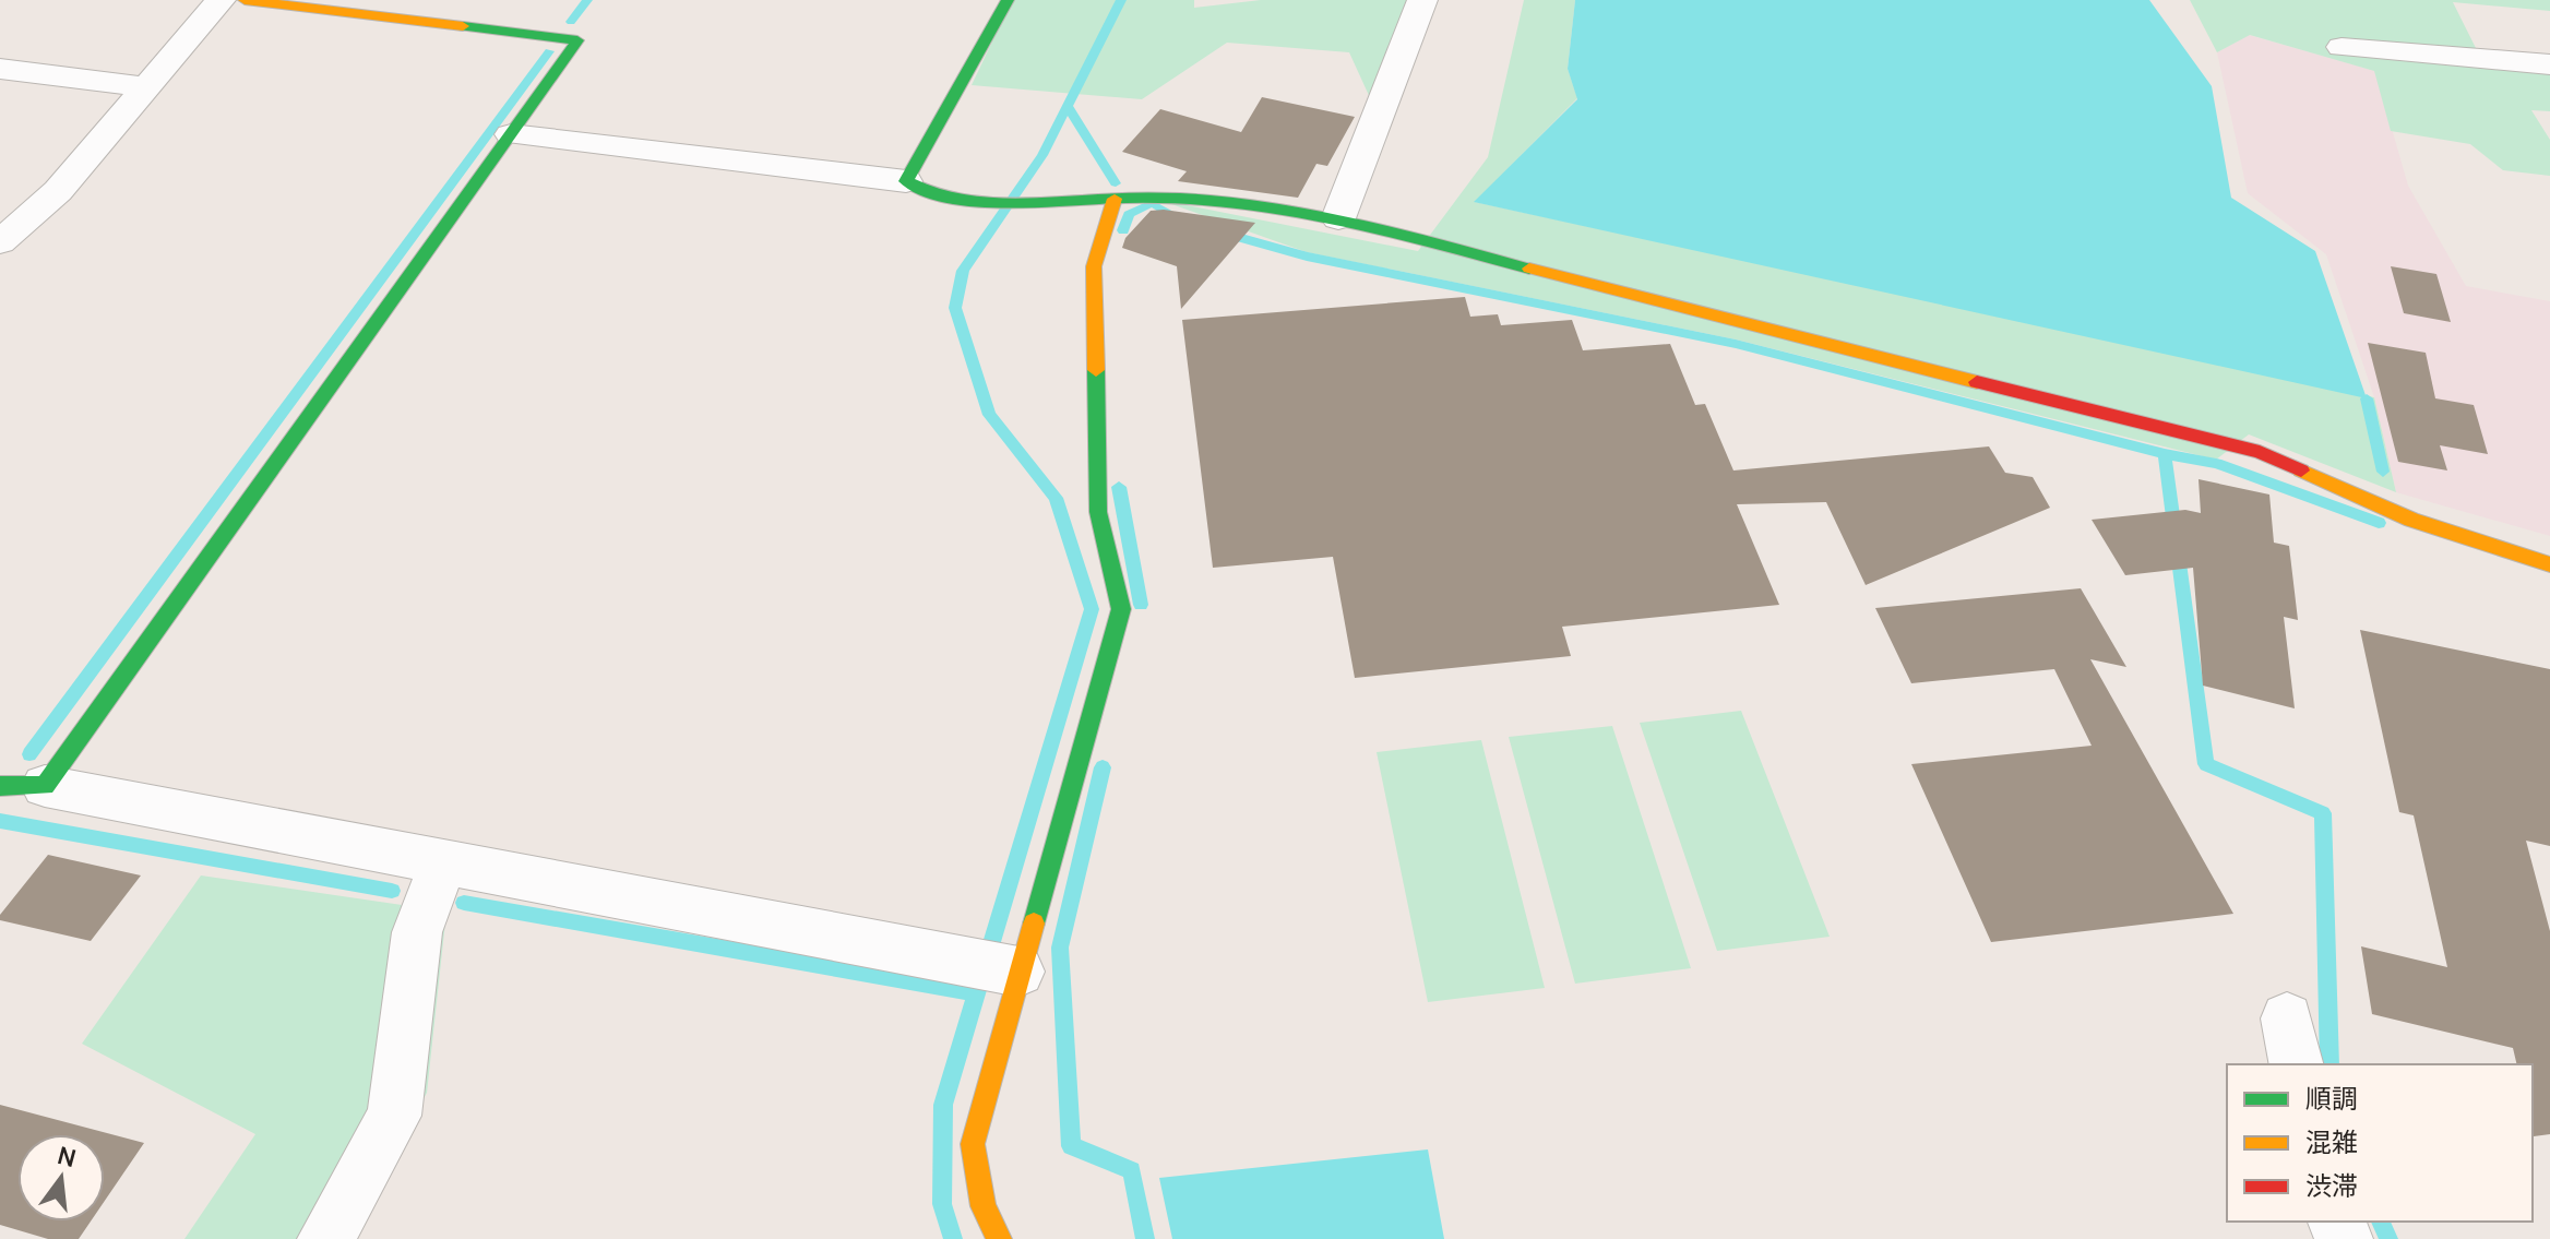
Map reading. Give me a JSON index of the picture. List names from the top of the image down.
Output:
{
  "legend": ["順調", "混雑", "渋滞"],
  "north": "top"
}
